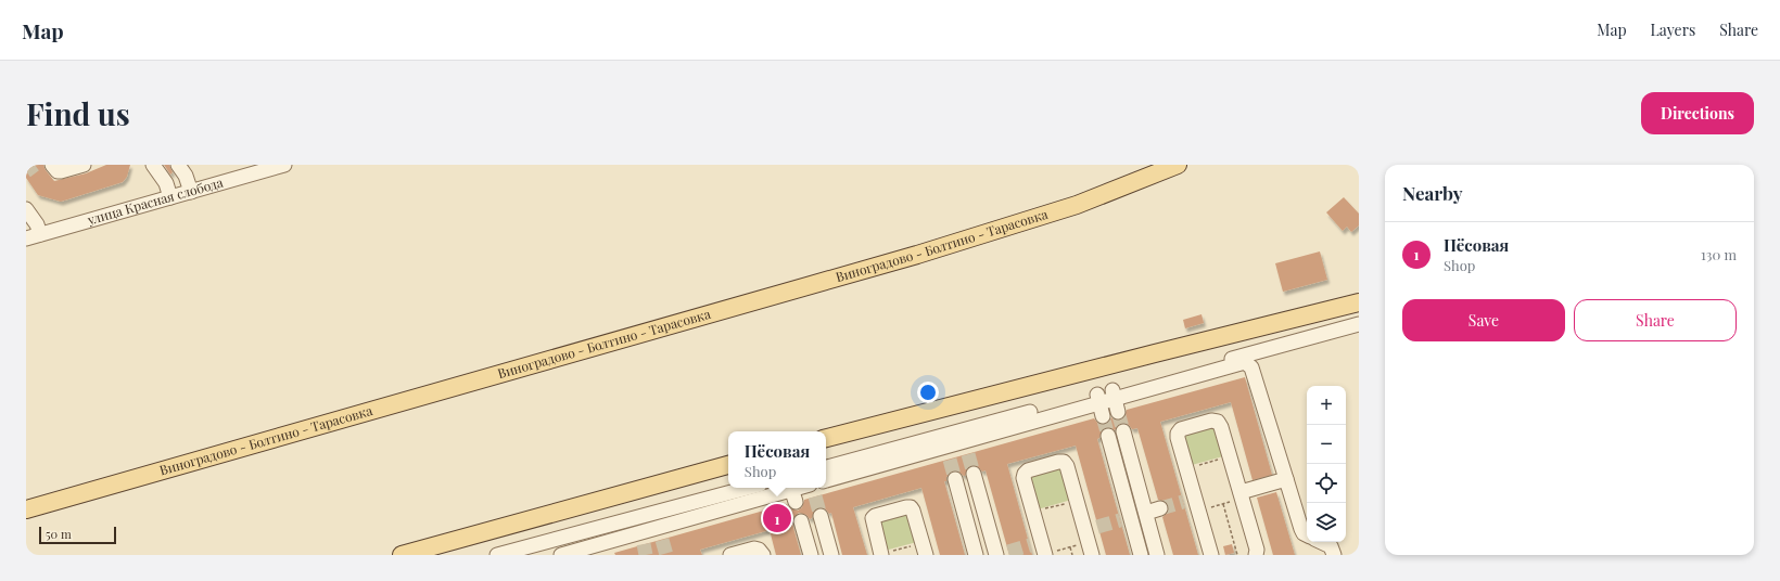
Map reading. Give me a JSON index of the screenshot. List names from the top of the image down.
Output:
{
  "streets": {
    "main road": ["Виноградово - Болтино - Тарасовка"],
    "street": ["улица Красная слобода"]
  },
  "scale_bar": "50 m",
  "page": {
    "header": "Map",
    "nav": ["Map", "Layers", "Share"],
    "buttons": [
      "Directions",
      ["Save", "Share"]
    ],
    "title": "Find us",
    "heading": "Nearby",
    "list": [
      {
        "mark": "1",
        "name": "Пёсовая",
        "note": "Shop",
        "value": "130 m"
      }
    ],
    "map_buttons": ["+", "−"],
    "popup": ["Пёсовая", "Shop"],
    "pins": "1",
    "scale": "50 m"
  }
}
